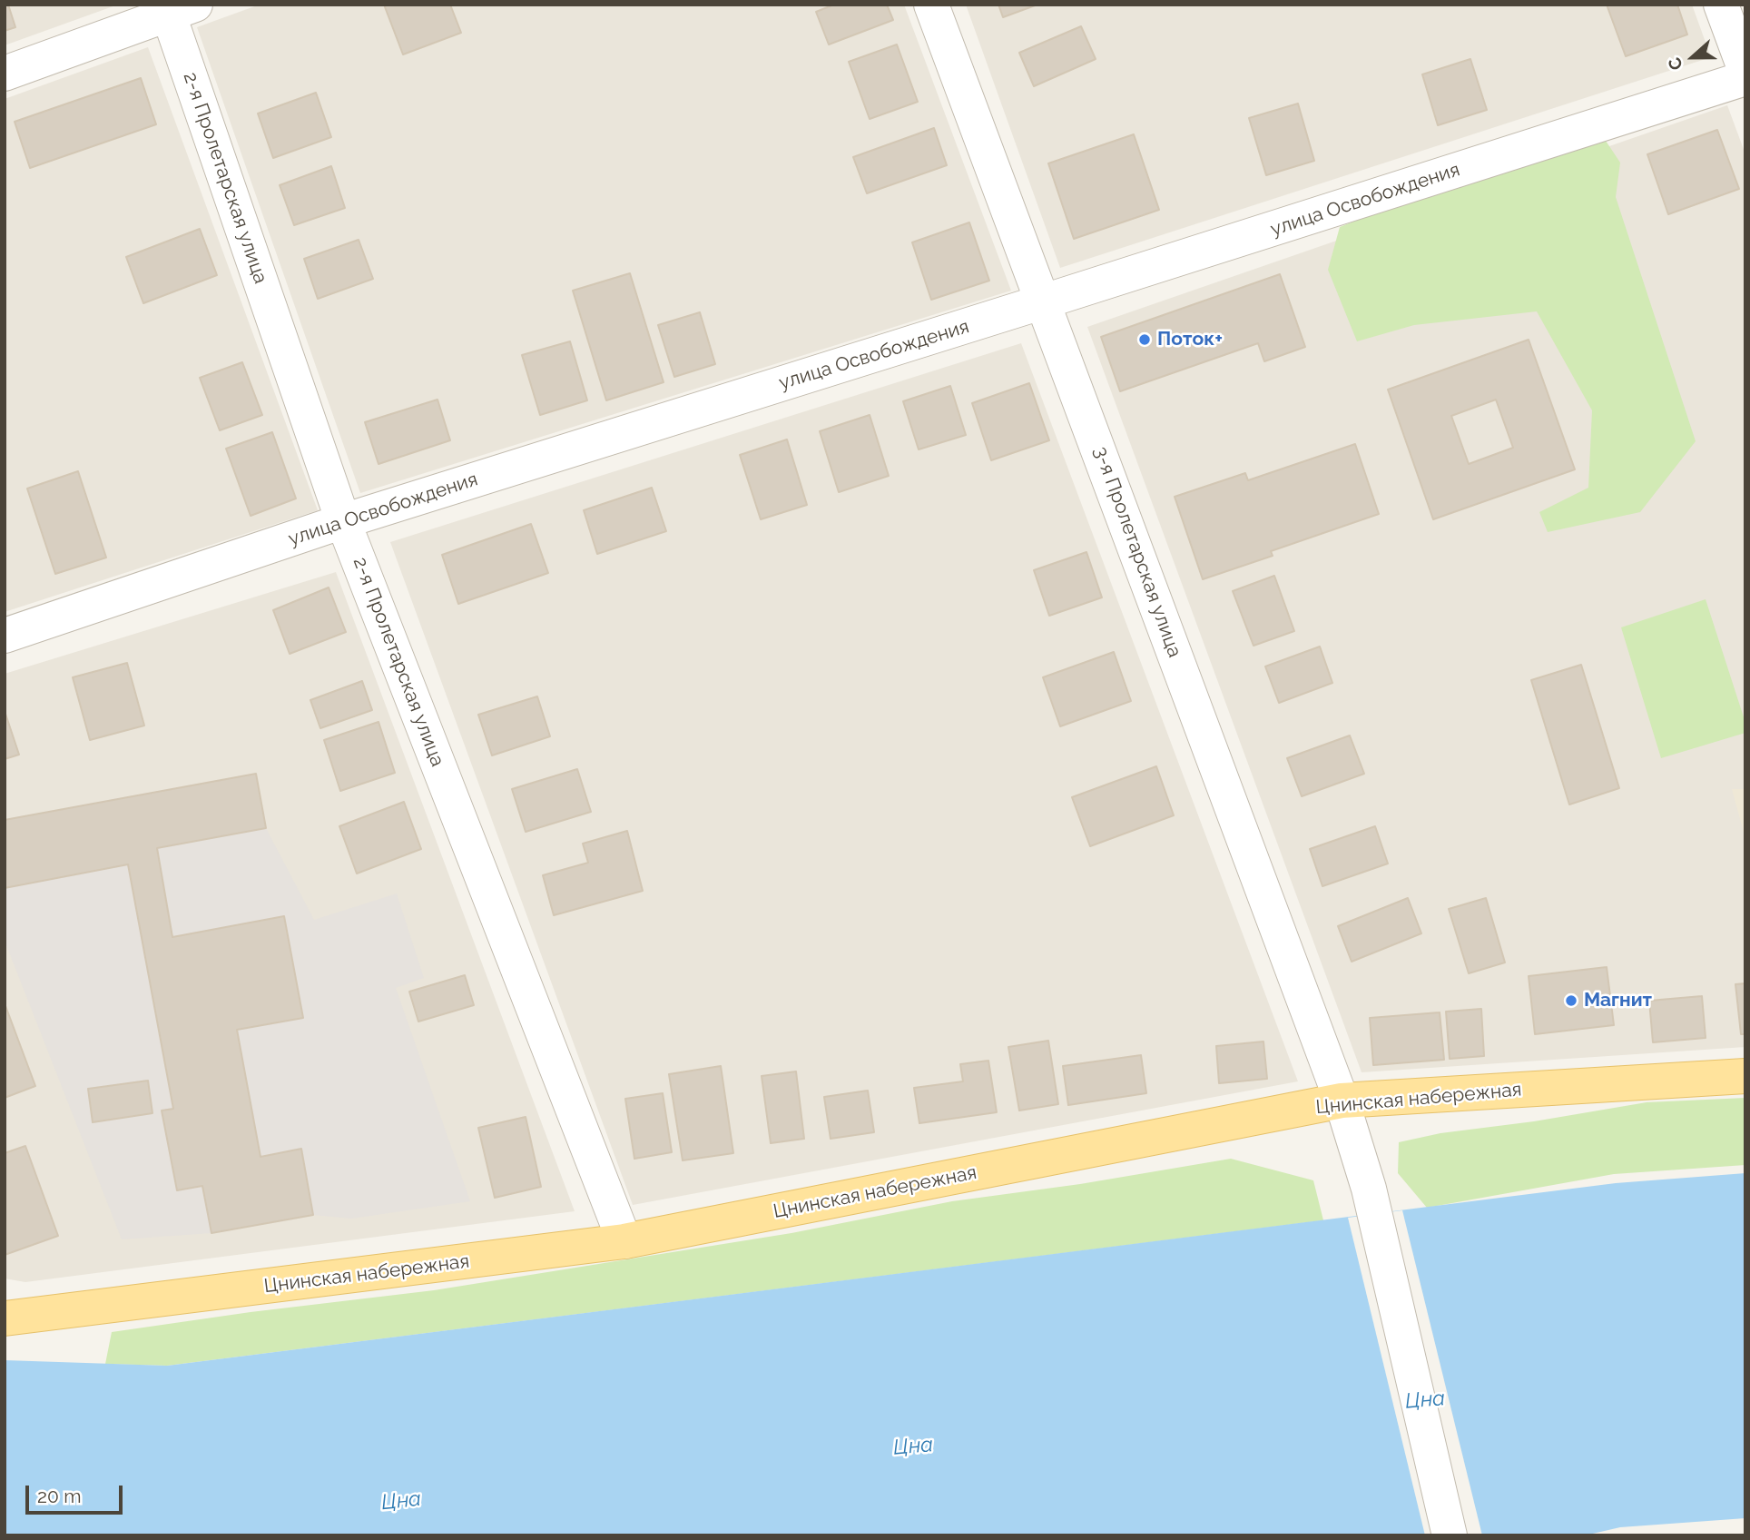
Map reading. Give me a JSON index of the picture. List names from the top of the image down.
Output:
{
  "streets": {
    "main road": ["Цнинская набережная"],
    "street": ["2-я Пролетарская улица", "улица Освобождения", "3-я Пролетарская улица"]
  },
  "crossings": [
    ["2-я Пролетарская улица", "улица Освобождения"],
    ["2-я Пролетарская улица", "Цнинская набережная"],
    ["улица Освобождения", "3-я Пролетарская улица"],
    ["3-я Пролетарская улица", "Цнинская набережная"]
  ],
  "water": ["Цна"],
  "places": ["Поток+", "Магнит"],
  "scale_bar": "20 m",
  "north": "left"
}
